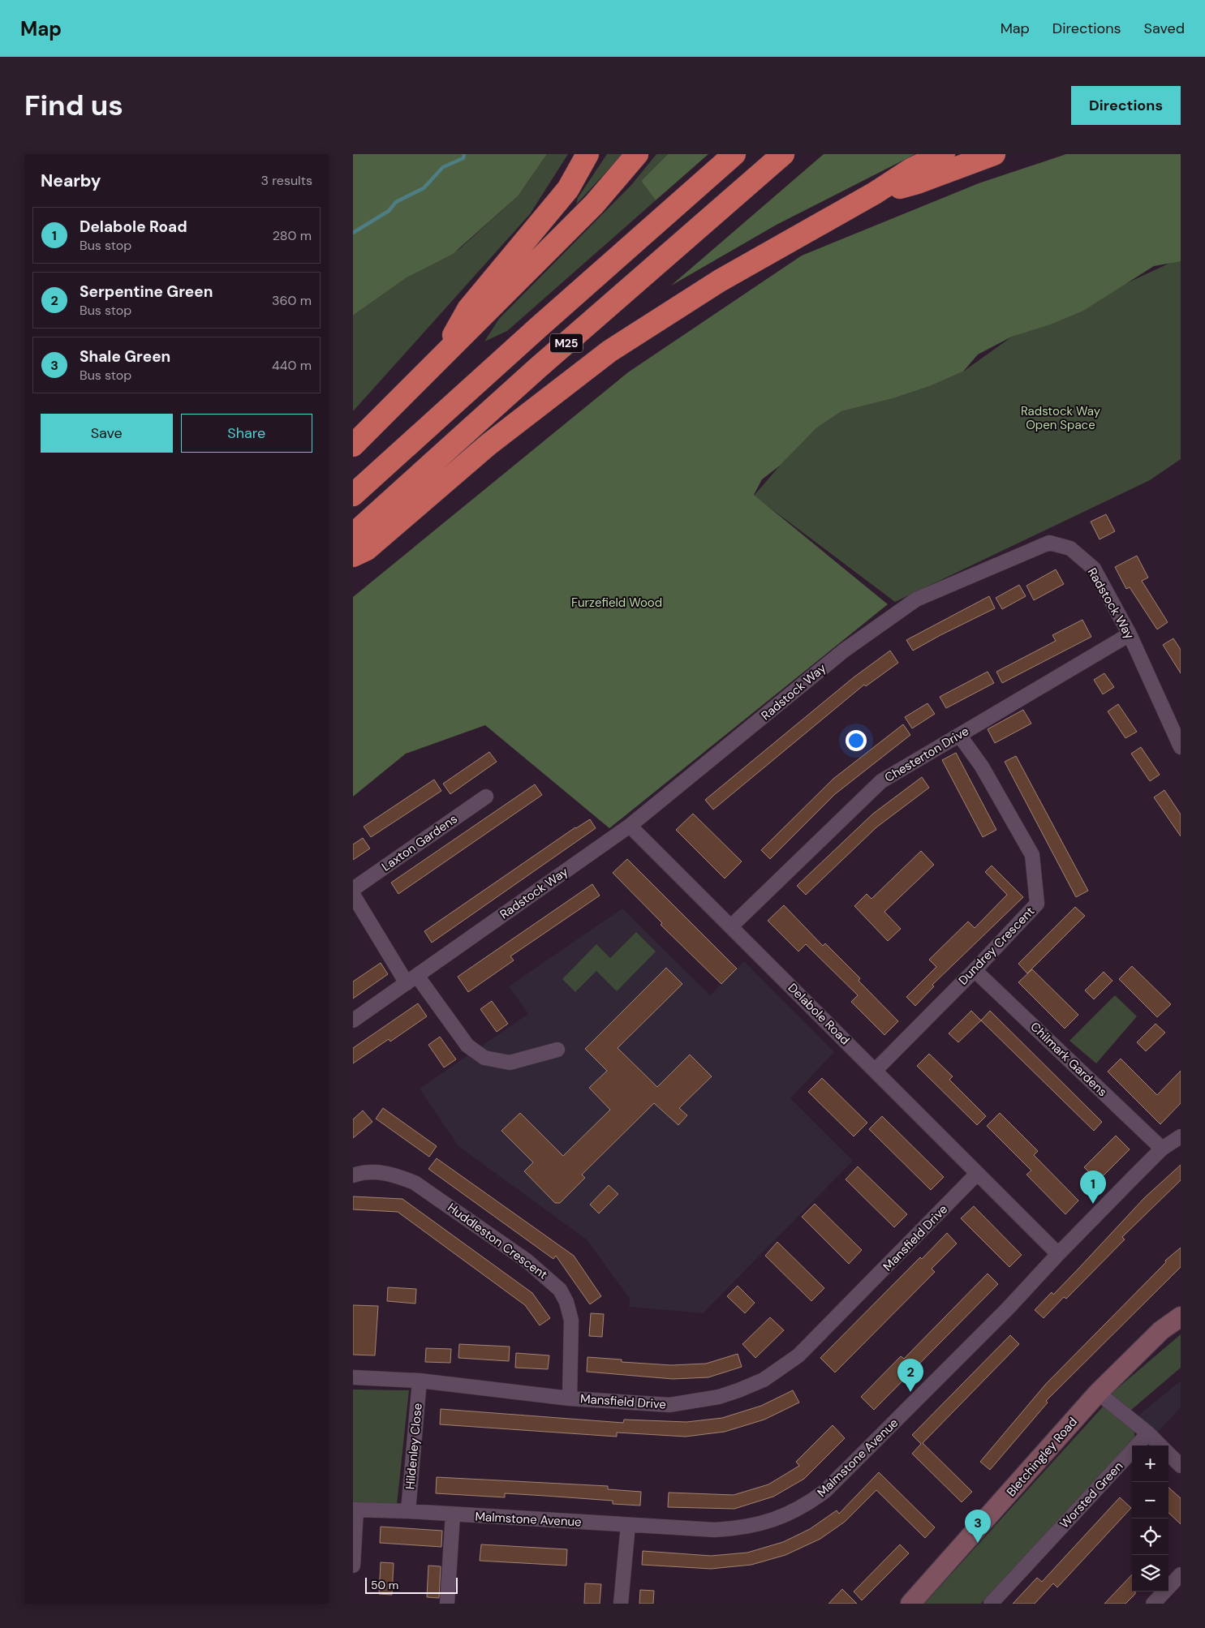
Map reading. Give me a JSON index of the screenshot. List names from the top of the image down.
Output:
{
  "streets": {
    "highway": ["M25"],
    "street": [
      "Radstock Way",
      "Chesterton Drive",
      "Laxton Gardens",
      "Dundrey Crescent",
      "Delabole Road",
      "Chilmark Gardens",
      "Mansfield Drive",
      "Huddleston Crescent",
      "Hildenley Close",
      "Bletchingley Road",
      "Malmstone Avenue",
      "Worsted Green"
    ]
  },
  "crossings": [
    ["Radstock Way", "Chesterton Drive"],
    ["Radstock Way", "Delabole Road"],
    ["Chesterton Drive", "Dundrey Crescent"],
    ["Chesterton Drive", "Delabole Road"],
    ["Dundrey Crescent", "Delabole Road"],
    ["Dundrey Crescent", "Chilmark Gardens"],
    ["Delabole Road", "Mansfield Drive"],
    ["Delabole Road", "Malmstone Avenue"],
    ["Chilmark Gardens", "Malmstone Avenue"],
    ["Mansfield Drive", "Huddleston Crescent"],
    ["Mansfield Drive", "Hildenley Close"],
    ["Hildenley Close", "Malmstone Avenue"]
  ],
  "parks": ["Radstock Way Open Space", "Furzefield Wood"],
  "scale_bar": "50 m",
  "page": {
    "header": "Map",
    "nav": ["Map", "Directions", "Saved"],
    "buttons": [
      "Directions",
      ["Save", "Share"]
    ],
    "title": "Find us",
    "heading": ["Nearby", "3 results"],
    "list": [
      {
        "mark": "1",
        "name": "Delabole Road",
        "note": "Bus stop",
        "value": "280 m"
      },
      {
        "mark": "2",
        "name": "Serpentine Green",
        "note": "Bus stop",
        "value": "360 m"
      },
      {
        "mark": "3",
        "name": "Shale Green",
        "note": "Bus stop",
        "value": "440 m"
      }
    ],
    "pins": ["1", "2", "3"],
    "map_buttons": ["+", "−"],
    "scale": "50 m"
  }
}
